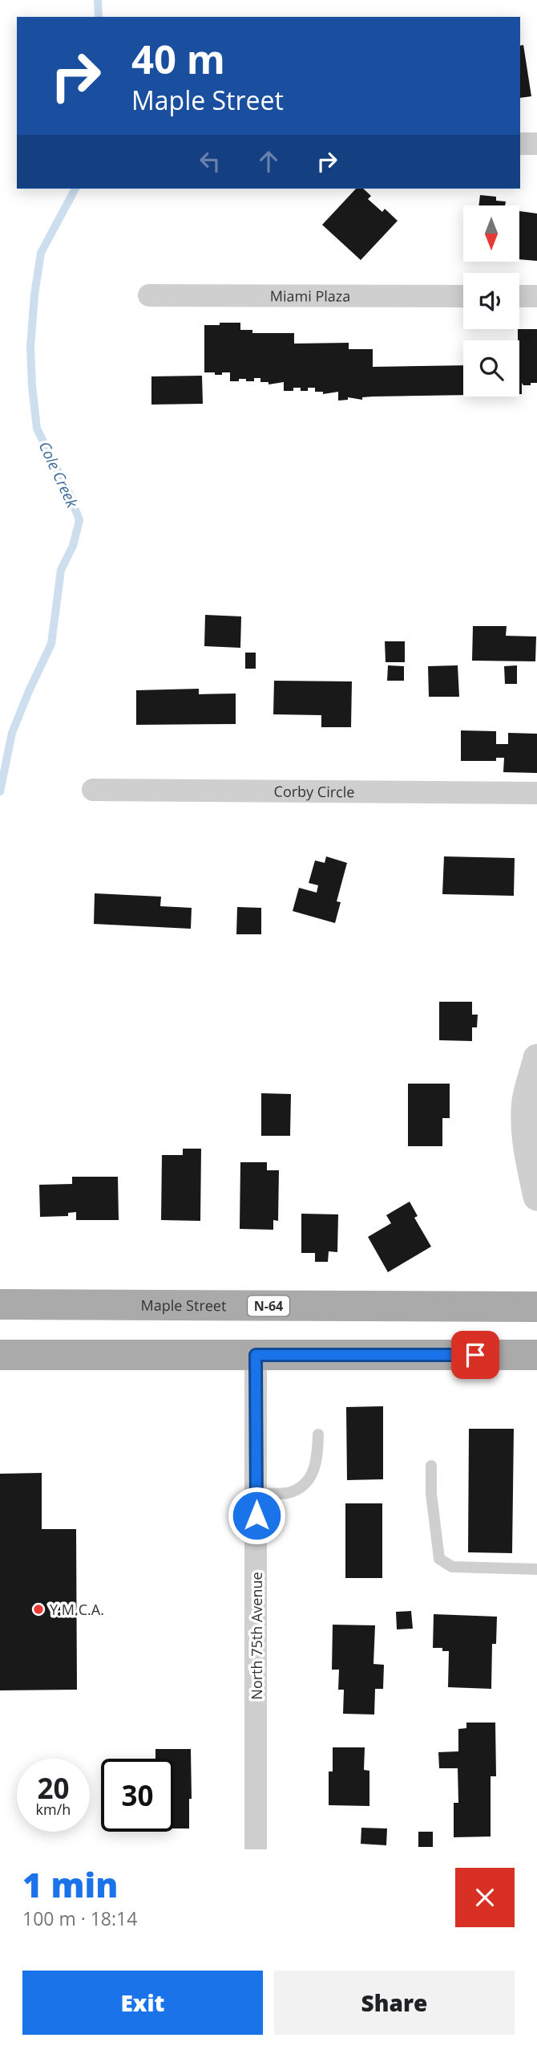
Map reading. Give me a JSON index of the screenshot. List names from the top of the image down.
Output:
{
  "streets": {
    "main road": ["Maple Street", "N-64"],
    "street": ["Miami Plaza", "Corby Circle", "North 75th Avenue"]
  },
  "water": ["Cole Creek"],
  "places": ["Y.M.C.A."],
  "north": "bottom",
  "page": {
    "turn": ["40 m", "Maple Street"],
    "speed": "20 km/h",
    "limit": "30",
    "heading": ["1 min", "100 m · 18:14"],
    "buttons": ["Exit", "Share"]
  }
}
